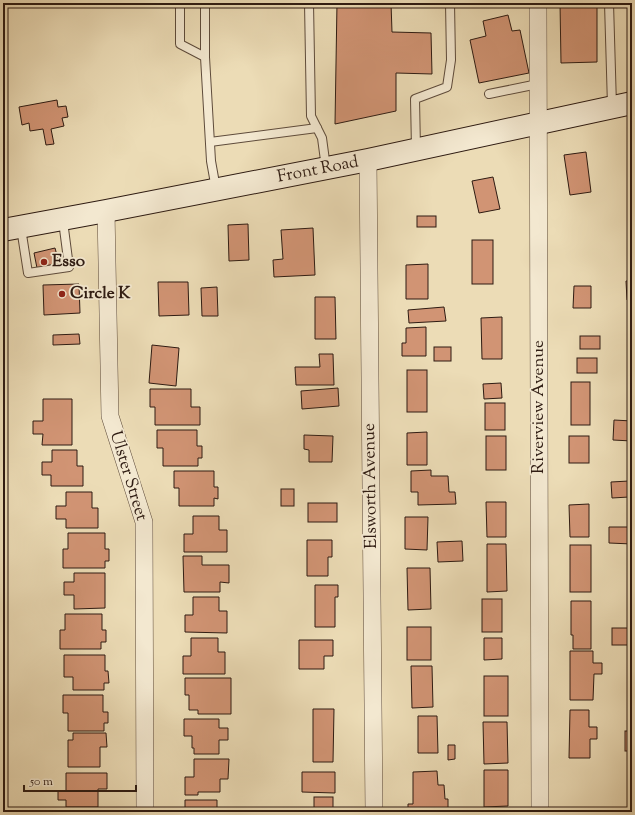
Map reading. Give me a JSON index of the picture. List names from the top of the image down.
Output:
{
  "streets": {
    "main road": ["Front Road"],
    "street": ["Riverview Avenue", "Ulster Street", "Elsworth Avenue"]
  },
  "crossings": [
    ["Front Road", "Riverview Avenue"],
    ["Front Road", "Ulster Street"],
    ["Front Road", "Elsworth Avenue"]
  ],
  "places": ["Esso", "Circle K"],
  "scale_bar": "50 m"
}
